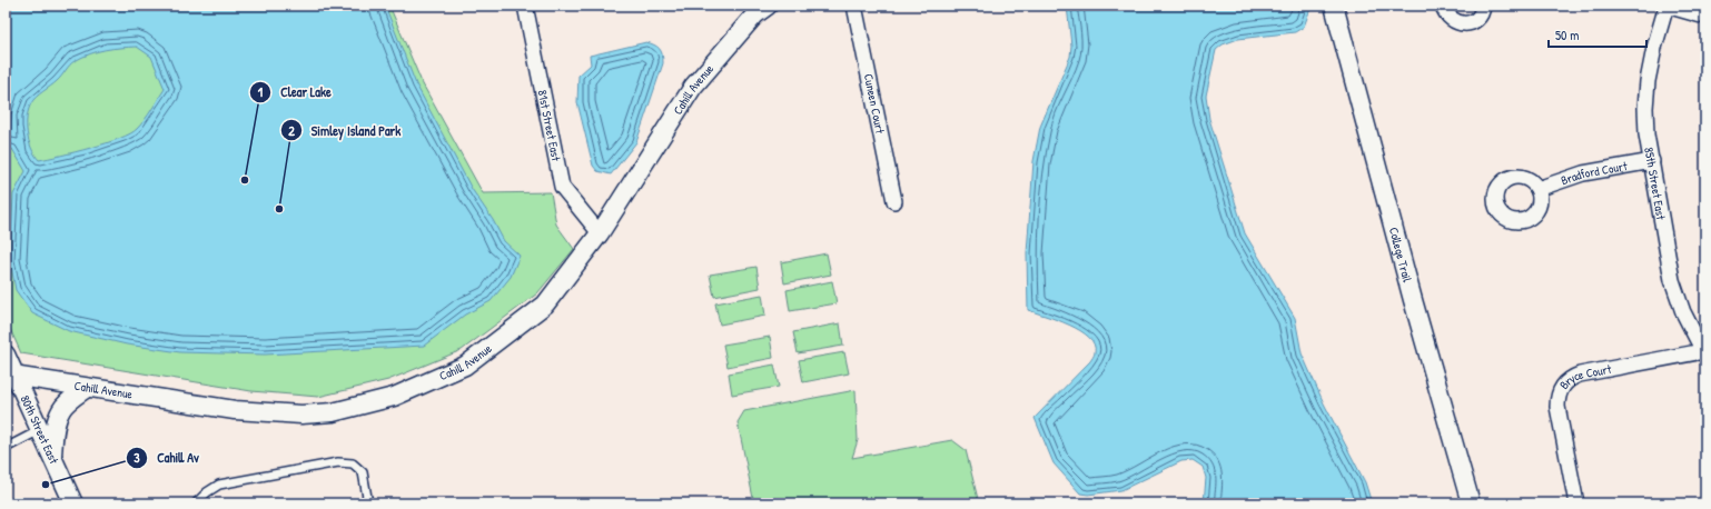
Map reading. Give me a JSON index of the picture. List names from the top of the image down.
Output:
{
  "streets": {
    "street": [
      "Cahill Avenue",
      "Cuneen Court",
      "81st Street East",
      "Bradford Court",
      "85th Street East",
      "College Trail",
      "Bryce Court",
      "80th Street East"
    ]
  },
  "crossings": [
    ["Cahill Avenue", "81st Street East"],
    ["Cahill Avenue", "80th Street East"],
    ["Bradford Court", "85th Street East"],
    ["85th Street East", "Bryce Court"]
  ],
  "places": ["Clear Lake", "Simley Island Park", "Cahill Av"],
  "scale_bar": "50 m"
}
